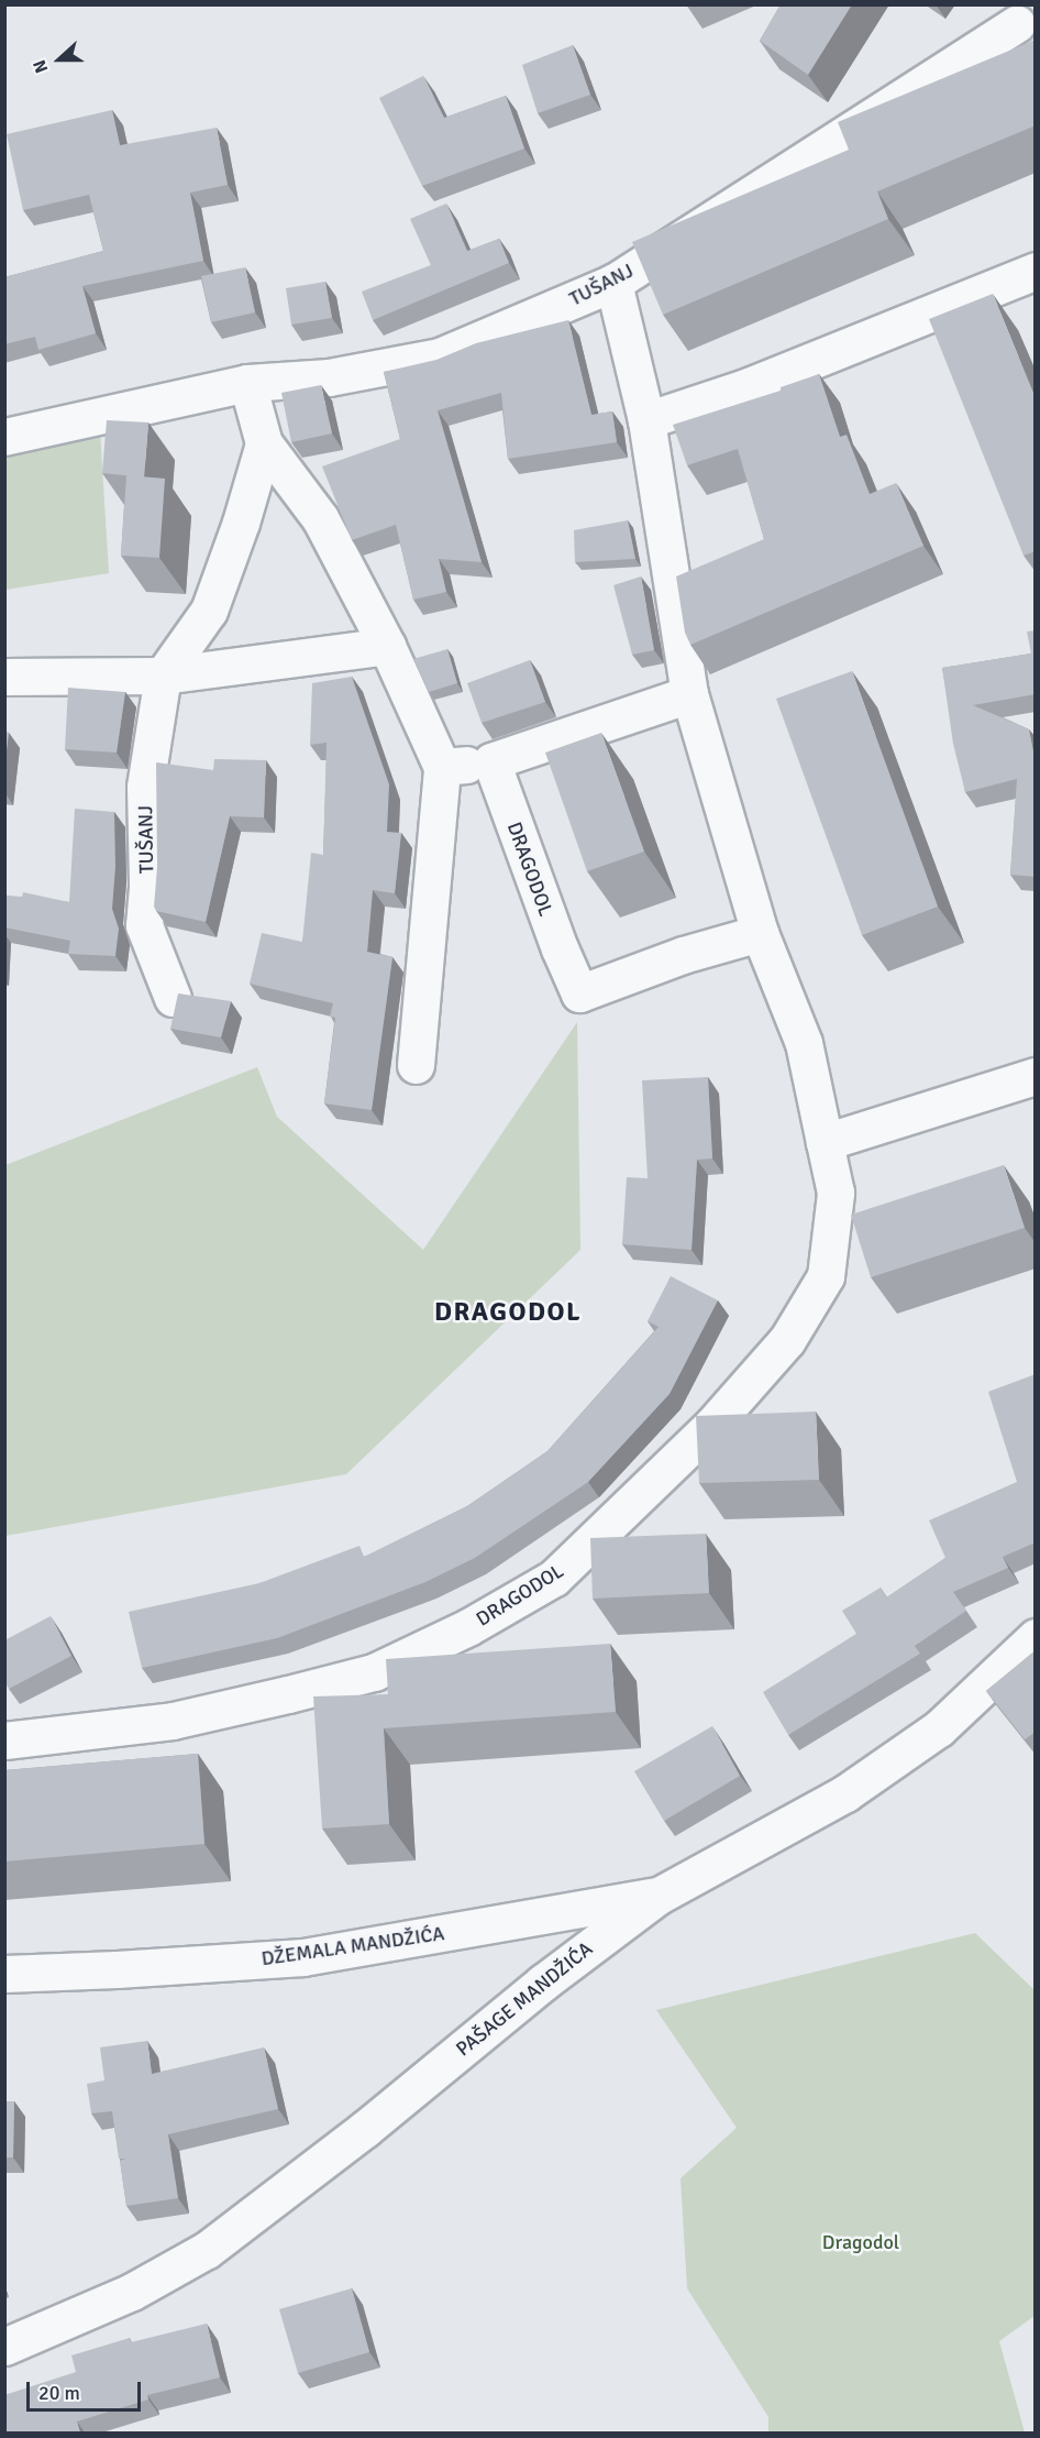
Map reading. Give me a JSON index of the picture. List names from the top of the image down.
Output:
{
  "streets": {
    "street": [
      "TUŠANJ",
      "DRAGODOL",
      "DŽEMALA MANDŽIĆA",
      "PAŠAGE MANDŽIĆA"
    ]
  },
  "crossings": [
    ["TUŠANJ", "DRAGODOL"],
    ["DŽEMALA MANDŽIĆA", "PAŠAGE MANDŽIĆA"]
  ],
  "districts": ["DRAGODOL"],
  "parks": ["Dragodol"],
  "scale_bar": "20 m",
  "north": "left"
}
